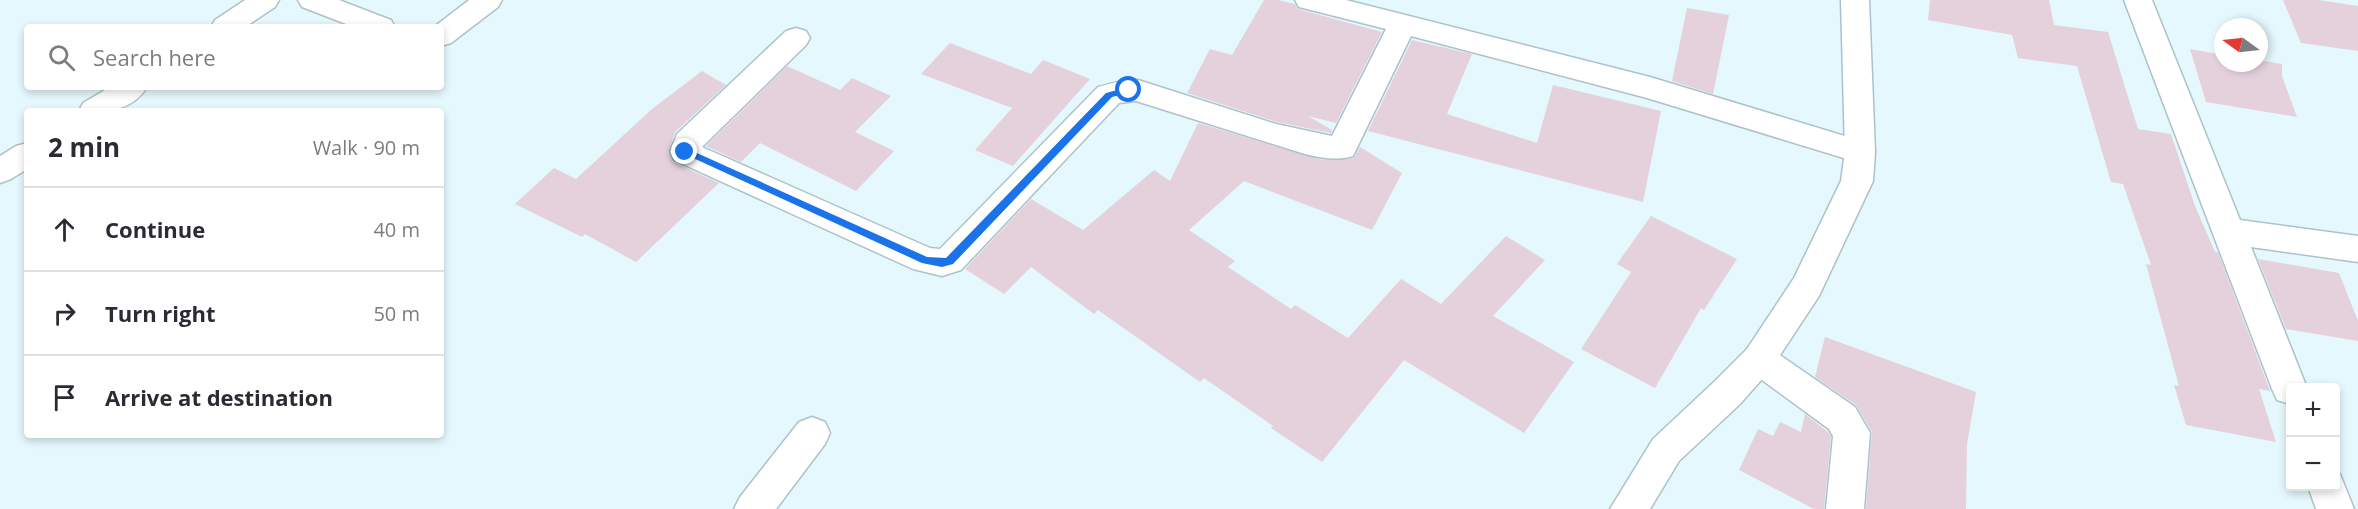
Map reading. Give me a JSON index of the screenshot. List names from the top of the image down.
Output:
{
  "north": "left",
  "page": {
    "search": "Search here",
    "heading": ["2 min", "Walk · 90 m"],
    "list": [
      ["Continue", "40 m"],
      ["Turn right", "50 m"],
      "Arrive at destination"
    ],
    "map_buttons": ["+", "−"]
  }
}
